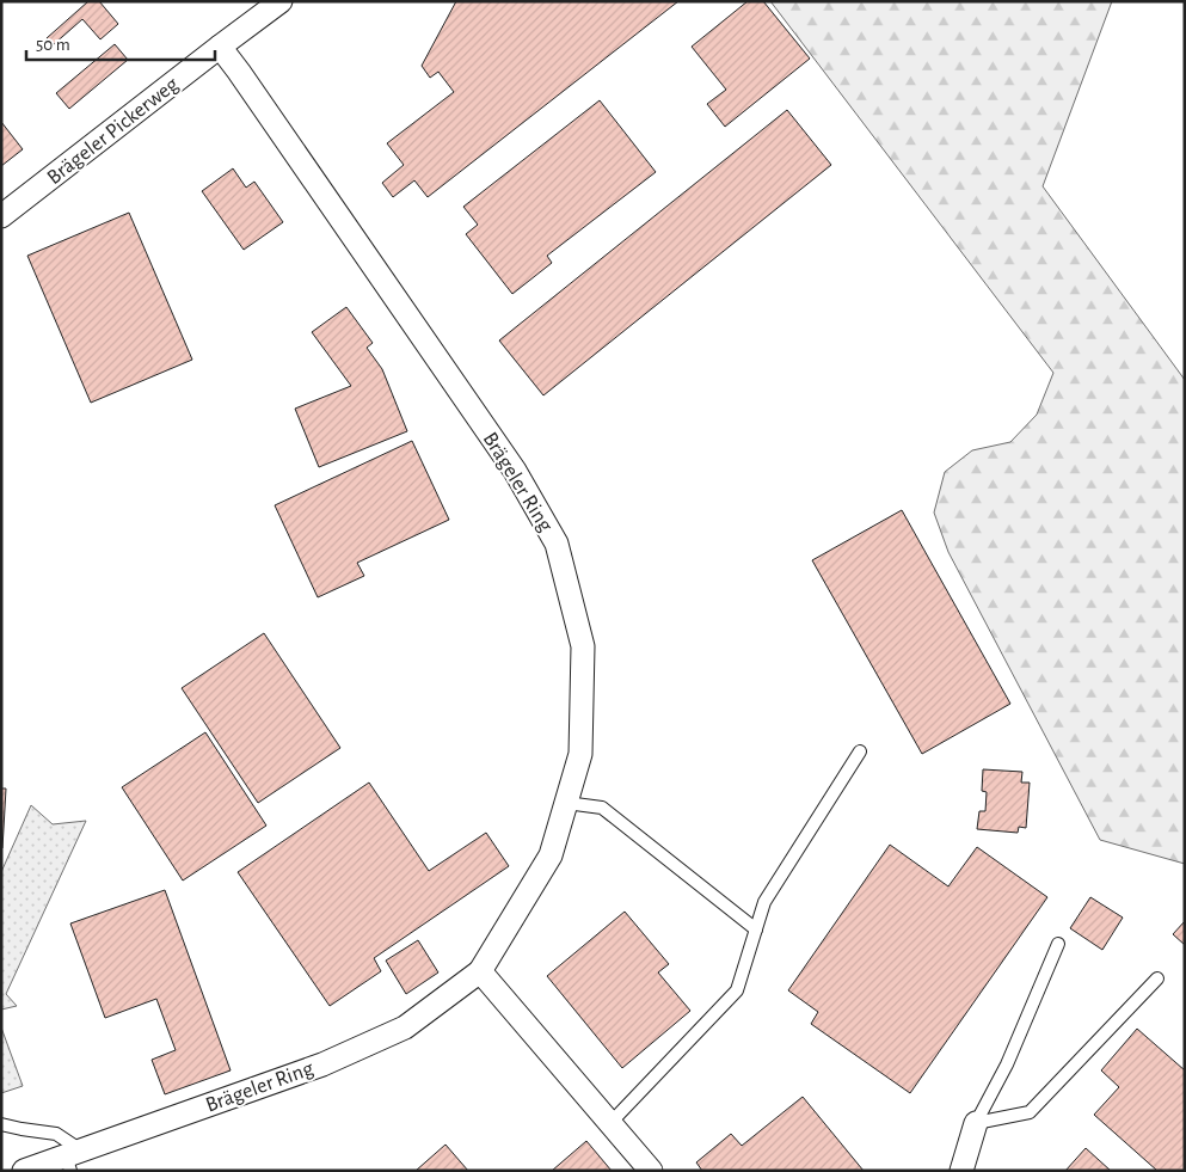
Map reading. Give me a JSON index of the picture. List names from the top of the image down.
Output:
{
  "streets": {
    "street": ["Brägeler Pickerweg", "Brägeler Ring"]
  },
  "crossings": [
    ["Brägeler Pickerweg", "Brägeler Ring"]
  ],
  "scale_bar": "50 m"
}
